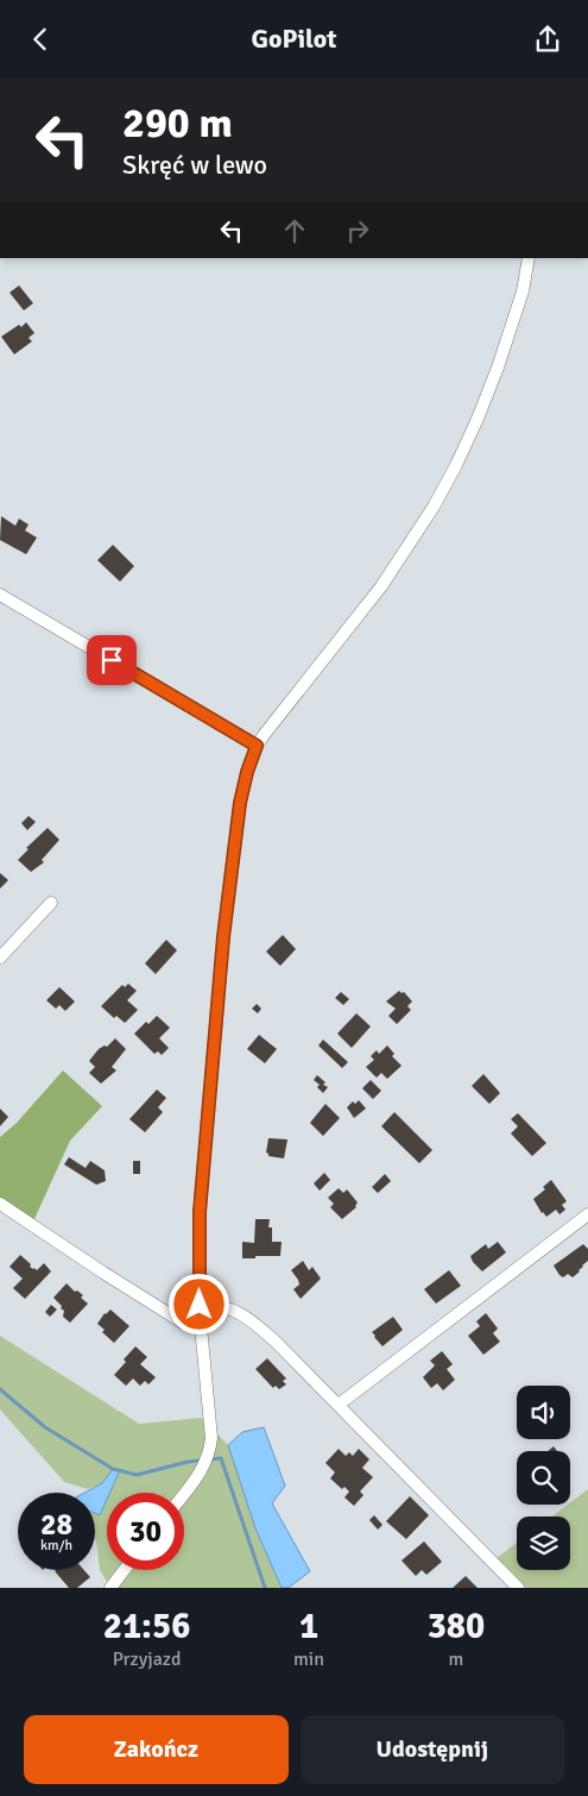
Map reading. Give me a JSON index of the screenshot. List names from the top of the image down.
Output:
{
  "page": {
    "header": "GoPilot",
    "turn": ["290 m", "Skręć w lewo"],
    "speed": "28 km/h",
    "limit": "30",
    "eta": [
      "21:56",
      "Przyjazd",
      "1",
      "min",
      "380",
      "m"
    ],
    "buttons": ["Zakończ", "Udostępnij"]
  }
}
